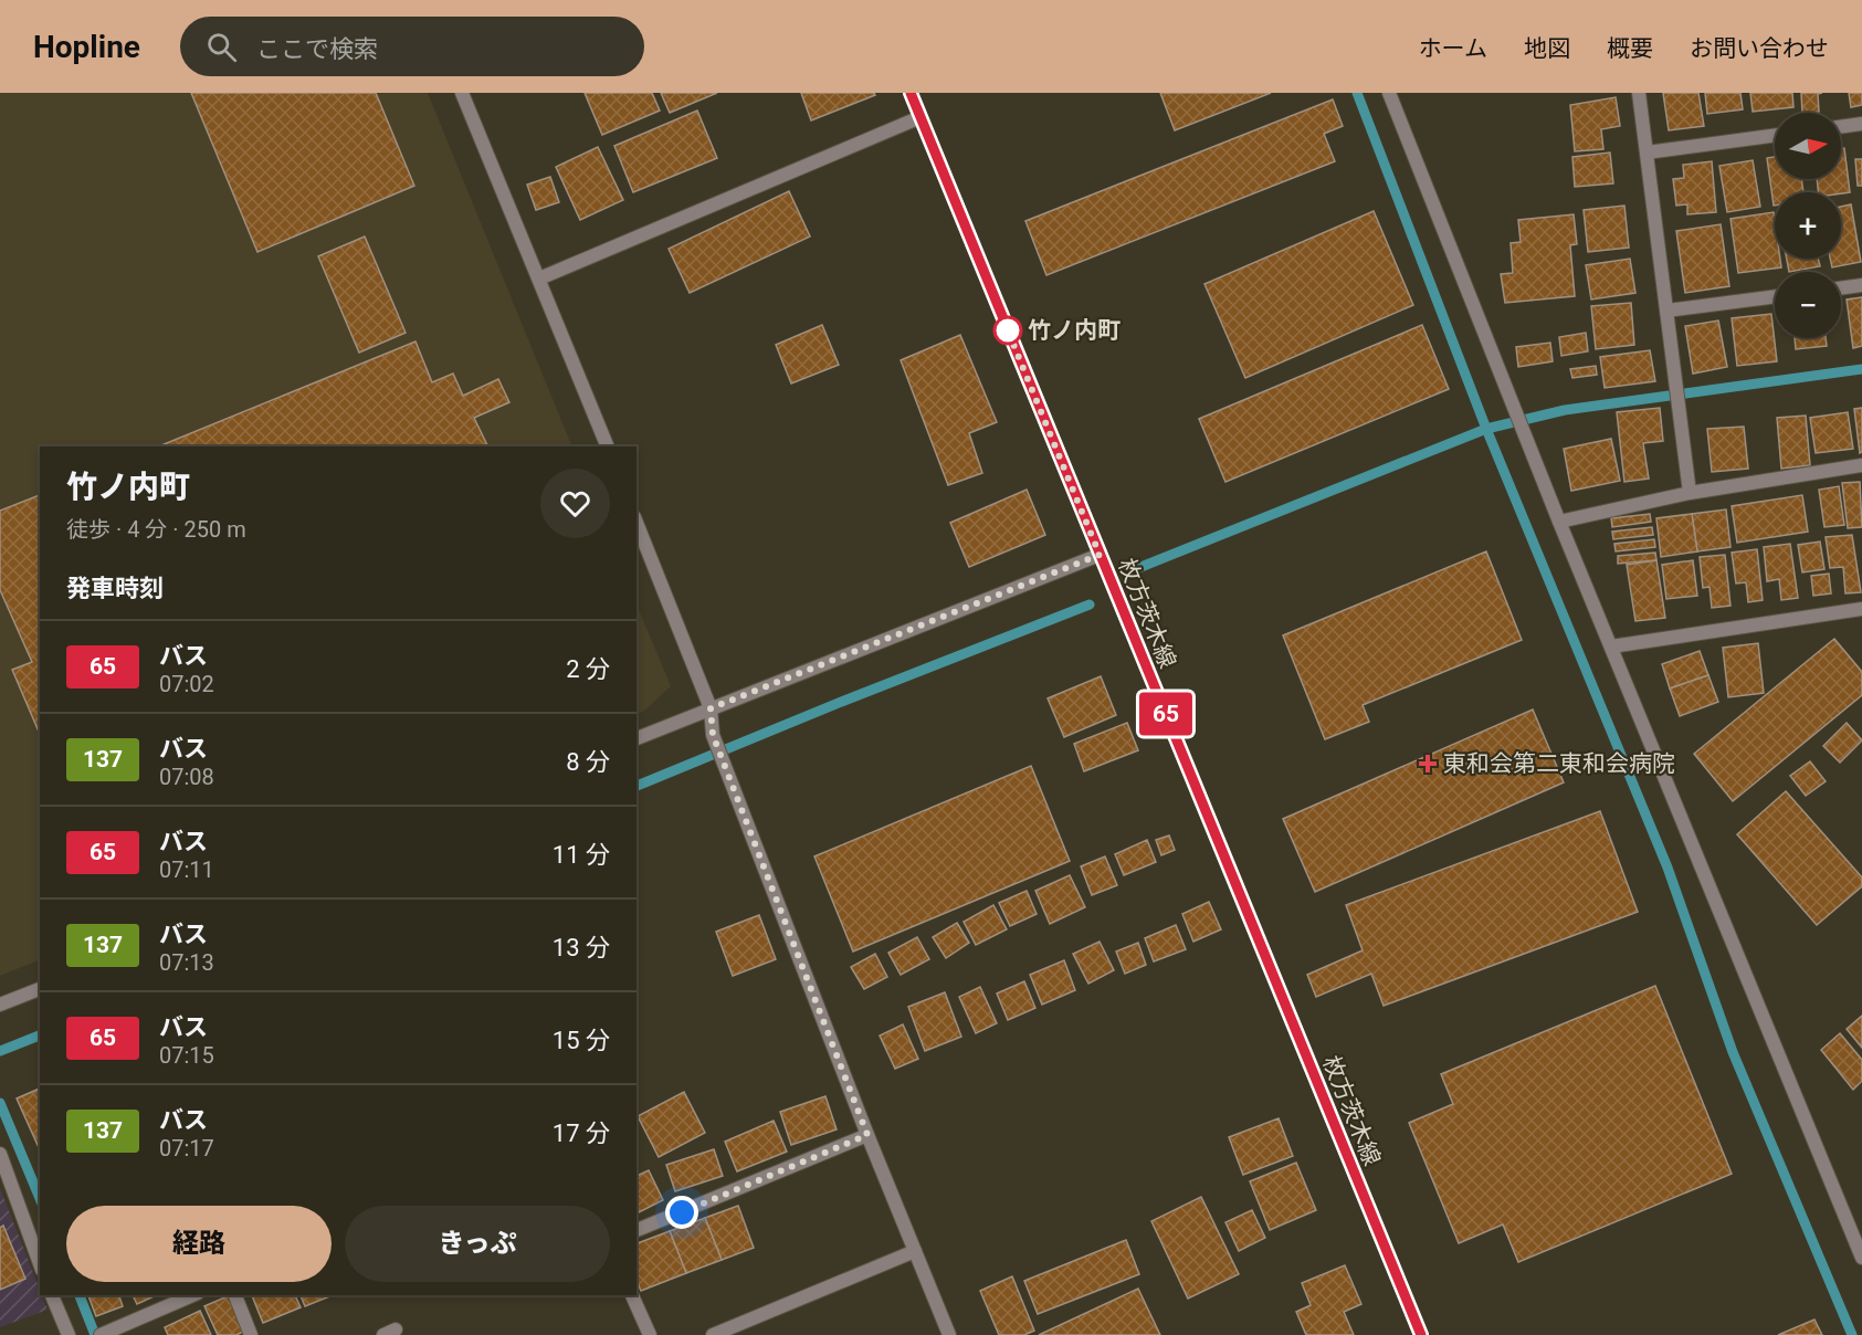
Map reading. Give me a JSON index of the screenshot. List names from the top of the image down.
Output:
{
  "streets": {
    "main road": ["枚方茨木線"]
  },
  "places": {
    "other": ["竹ノ内町"],
    "health": ["東和会第二東和会病院"]
  },
  "lines": ["bus line 65"],
  "north": "right",
  "page": {
    "header": "Hopline",
    "search": "ここで検索",
    "nav": [
      "ホーム",
      "地図",
      "概要",
      "お問い合わせ"
    ],
    "on_map": "65",
    "map_buttons": ["+", "−"],
    "heading": [
      ["竹ノ内町", "徒歩 · 4 分 · 250 m"],
      "発車時刻"
    ],
    "list": [
      {
        "mark": "65",
        "name": "バス",
        "note": "07:02",
        "value": "2 分"
      },
      {
        "mark": "137",
        "name": "バス",
        "note": "07:08",
        "value": "8 分"
      },
      {
        "mark": "65",
        "name": "バス",
        "note": "07:11",
        "value": "11 分"
      },
      {
        "mark": "137",
        "name": "バス",
        "note": "07:13",
        "value": "13 分"
      },
      {
        "mark": "65",
        "name": "バス",
        "note": "07:15",
        "value": "15 分"
      },
      {
        "mark": "137",
        "name": "バス",
        "note": "07:17",
        "value": "17 分"
      }
    ],
    "buttons": ["経路", "きっぷ"]
  }
}
